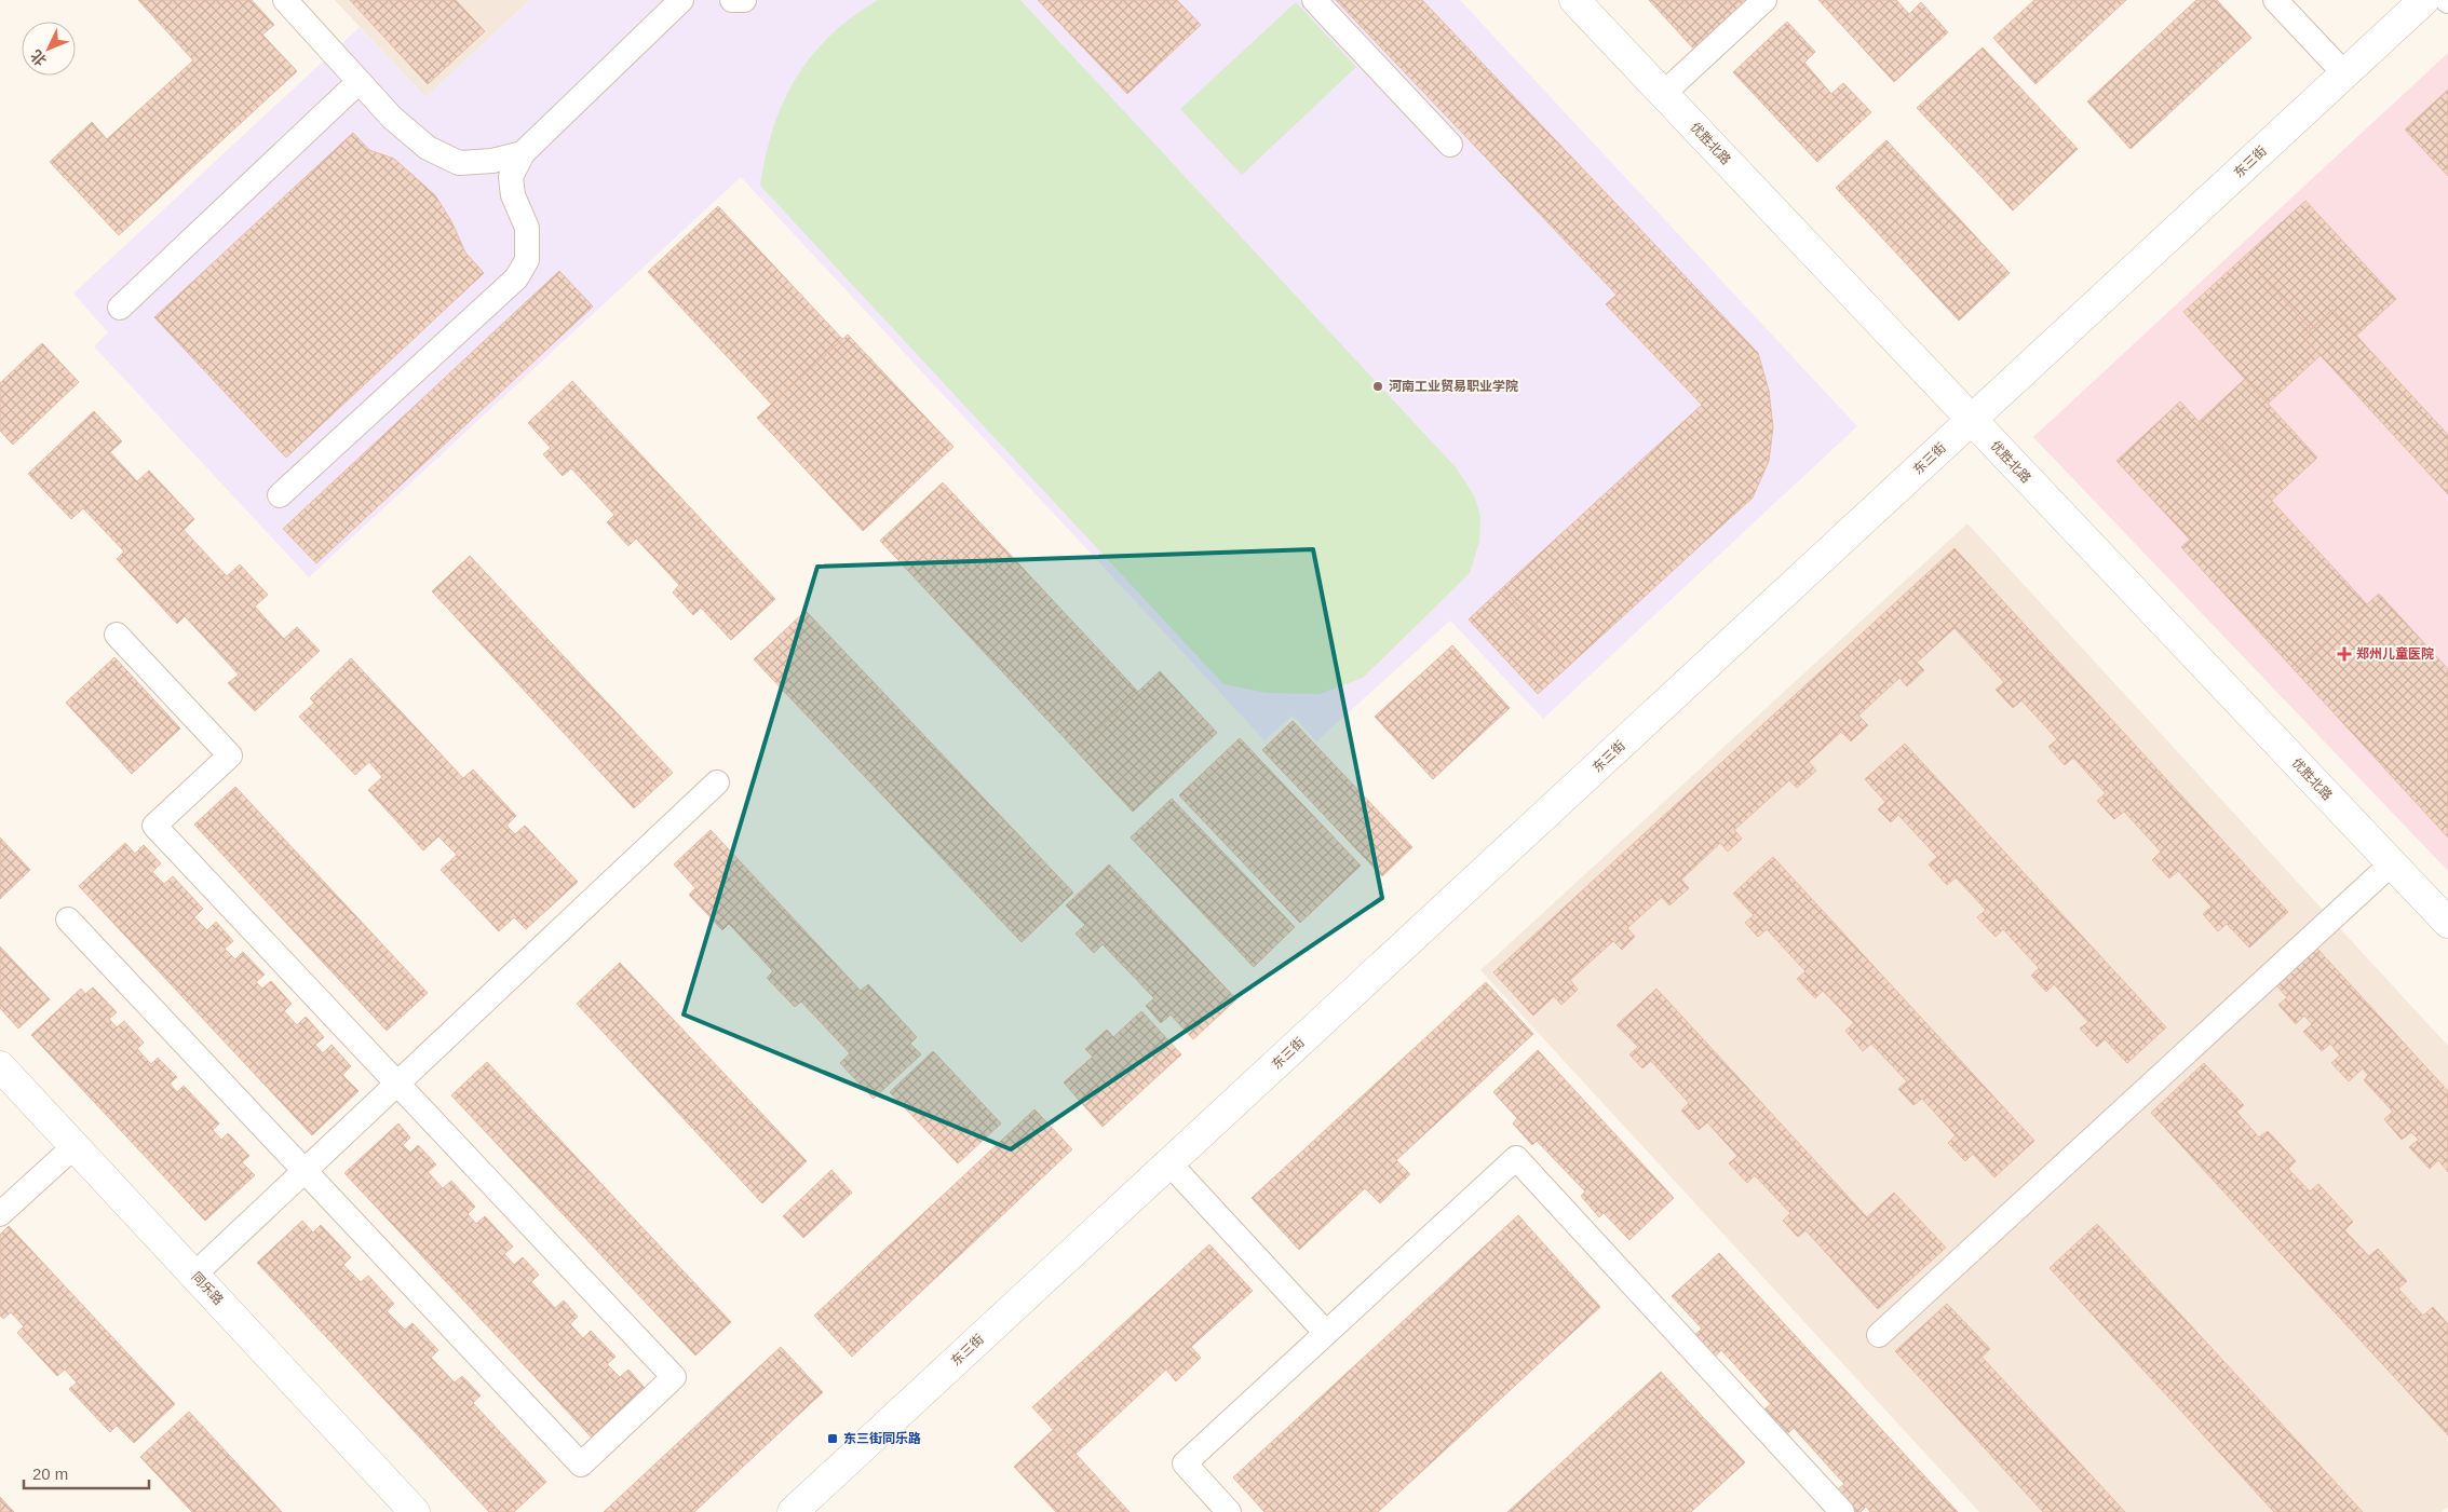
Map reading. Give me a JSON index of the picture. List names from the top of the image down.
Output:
{
  "streets": {
    "street": ["优胜北路", "东三街", "同乐路"]
  },
  "crossings": [
    ["优胜北路", "东三街"]
  ],
  "places": {
    "other": ["河南工业贸易职业学院"],
    "health": ["郑州儿童医院"],
    "transit": ["东三街同乐路"]
  },
  "scale_bar": "20 m",
  "north": "bottom left"
}
